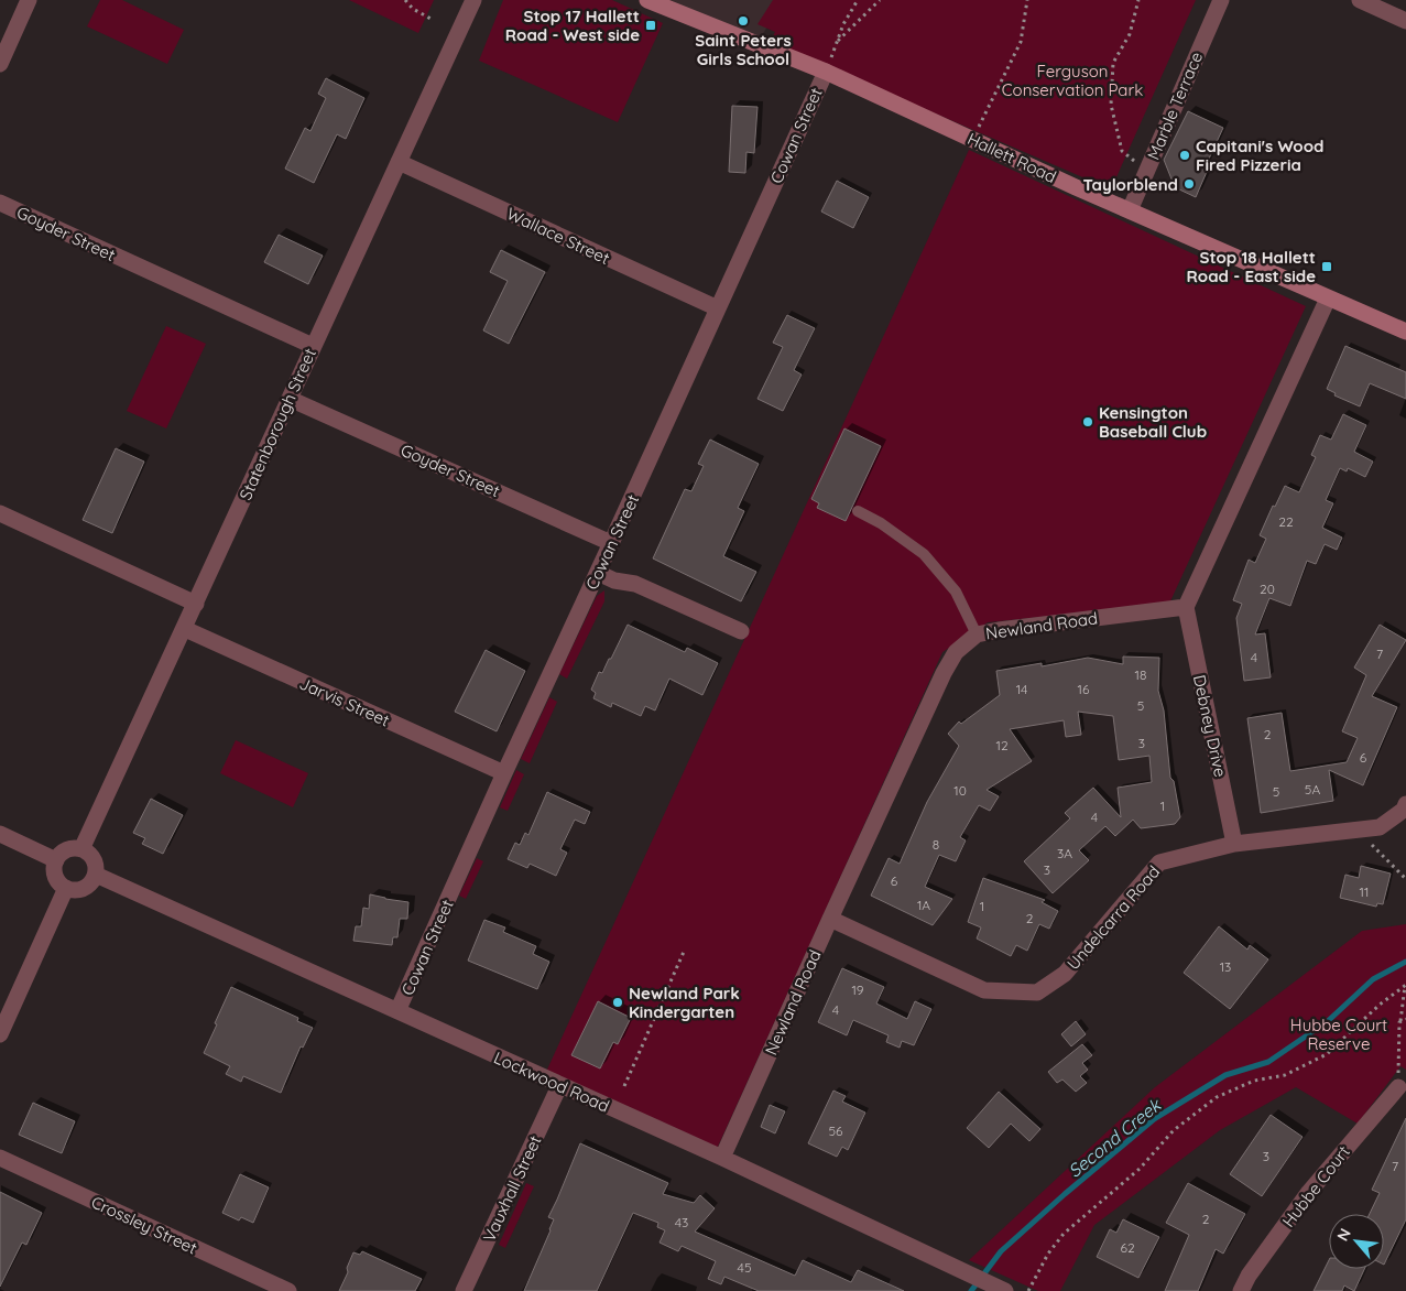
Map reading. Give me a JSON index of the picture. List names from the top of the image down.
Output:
{
  "streets": {
    "main road": ["Hallett Road"],
    "street": [
      "Marble Terrace",
      "Cowan Street",
      "Goyder Street",
      "Wallace Street",
      "Statenborough Street",
      "Newland Road",
      "Jarvis Street",
      "Debney Drive",
      "Undelcarra Road",
      "Lockwood Road",
      "Hubbe Court",
      "Vauxhall Street",
      "Crossley Street"
    ]
  },
  "crossings": [
    ["Marble Terrace", "Hallett Road"],
    ["Cowan Street", "Hallett Road"],
    ["Cowan Street", "Goyder Street"],
    ["Cowan Street", "Wallace Street"],
    ["Cowan Street", "Jarvis Street"],
    ["Cowan Street", "Lockwood Road"],
    ["Goyder Street", "Statenborough Street"],
    ["Wallace Street", "Statenborough Street"],
    ["Statenborough Street", "Jarvis Street"],
    ["Statenborough Street", "Lockwood Road"],
    ["Newland Road", "Debney Drive"],
    ["Newland Road", "Undelcarra Road"],
    ["Newland Road", "Lockwood Road"],
    ["Debney Drive", "Undelcarra Road"],
    ["Lockwood Road", "Vauxhall Street"]
  ],
  "water": ["Second Creek"],
  "parks": ["Ferguson Conservation Park", "Hubbe Court Reserve"],
  "places": {
    "other": [
      "Saint Peters Girls School",
      "Capitani's Wood Fired Pizzeria",
      "Taylorblend",
      "Kensington Baseball Club",
      "Newland Park Kindergarten"
    ],
    "transit": ["Stop 17 Hallett Road - West side", "Stop 18 Hallett Road - East side"]
  },
  "house_numbers": [
    "22",
    "20",
    "7",
    "4",
    "18",
    "14",
    "16",
    "5",
    "2",
    "3",
    "12",
    "6",
    "5A",
    "10",
    "5",
    "1",
    "4",
    "8",
    "3A",
    "3",
    "6",
    "11",
    "1A",
    "1",
    "2",
    "13",
    "19",
    "4",
    "56",
    "3",
    "7",
    "2",
    "43",
    "62",
    "45"
  ],
  "north": "top left"
}
